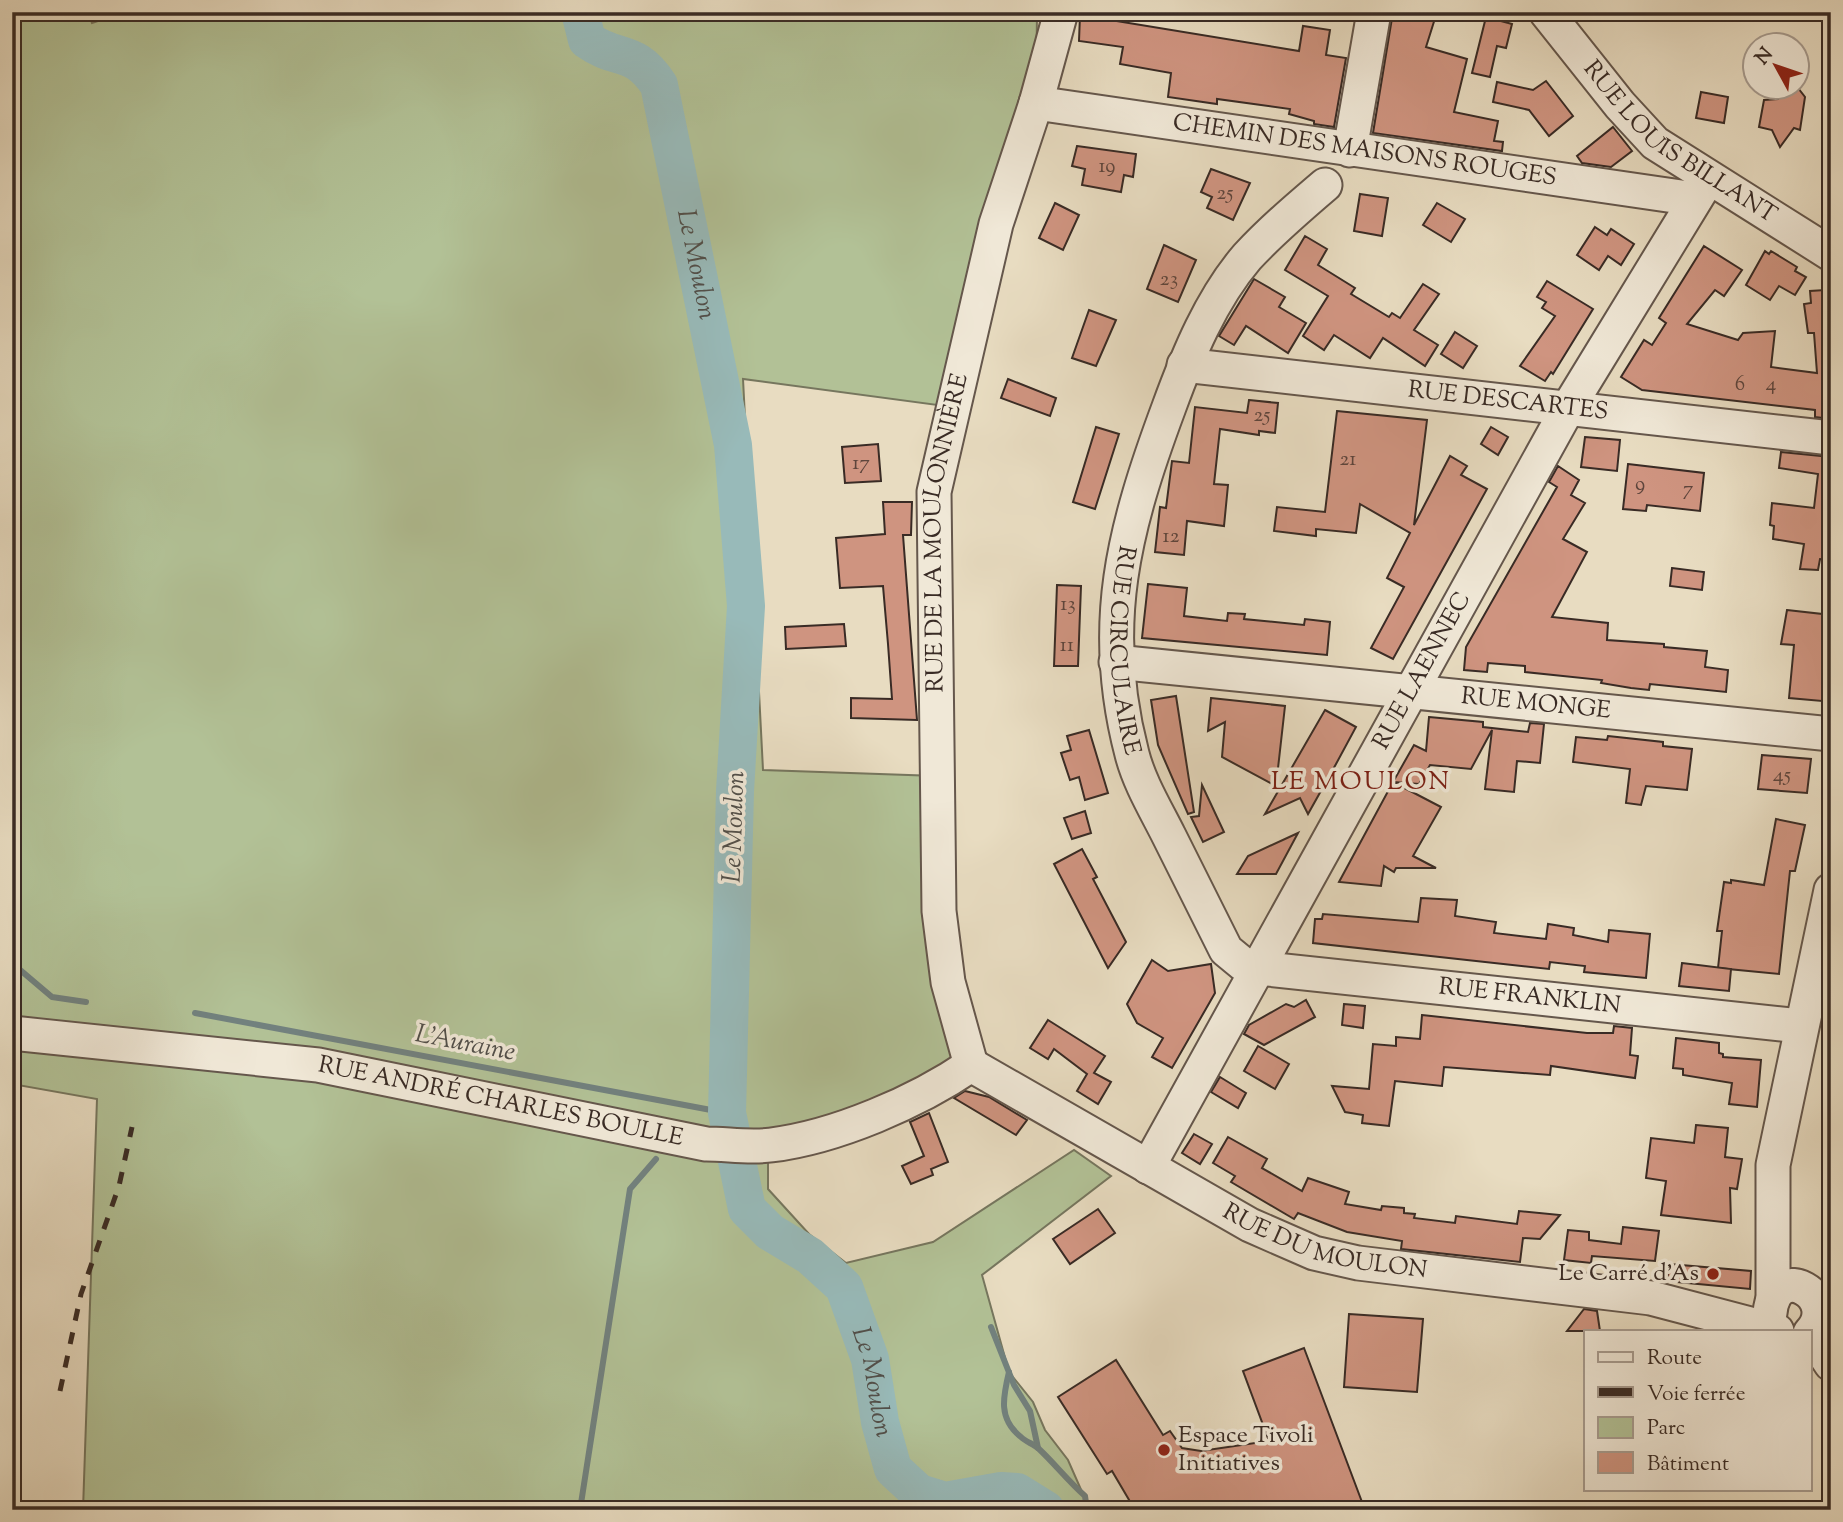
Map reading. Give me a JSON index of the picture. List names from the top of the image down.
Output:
{
  "streets": {
    "street": [
      "RUE LOUIS BILLANT",
      "CHEMIN DES MAISONS ROUGES",
      "RUE DESCARTES",
      "RUE DE LA MOULONNIÈRE",
      "RUE CIRCULAIRE",
      "RUE LAENNEC",
      "RUE MONGE",
      "RUE FRANKLIN",
      "RUE ANDRÉ CHARLES BOULLE",
      "RUE DU MOULON"
    ]
  },
  "crossings": [
    ["RUE LOUIS BILLANT", "CHEMIN DES MAISONS ROUGES"],
    ["RUE LOUIS BILLANT", "RUE LAENNEC"],
    ["CHEMIN DES MAISONS ROUGES", "RUE DE LA MOULONNIÈRE"],
    ["CHEMIN DES MAISONS ROUGES", "RUE LAENNEC"],
    ["RUE DESCARTES", "RUE CIRCULAIRE"],
    ["RUE DESCARTES", "RUE LAENNEC"],
    ["RUE DE LA MOULONNIÈRE", "RUE ANDRÉ CHARLES BOULLE"],
    ["RUE DE LA MOULONNIÈRE", "RUE DU MOULON"],
    ["RUE CIRCULAIRE", "RUE LAENNEC"],
    ["RUE CIRCULAIRE", "RUE MONGE"],
    ["RUE CIRCULAIRE", "RUE FRANKLIN"],
    ["RUE LAENNEC", "RUE MONGE"],
    ["RUE LAENNEC", "RUE FRANKLIN"],
    ["RUE LAENNEC", "RUE DU MOULON"],
    ["RUE ANDRÉ CHARLES BOULLE", "RUE DU MOULON"]
  ],
  "districts": ["LE MOULON"],
  "water": ["Le Moulon", "L'Auraine"],
  "places": ["Le Carré d'As", "Espace Tivoli Initiatives"],
  "house_numbers": [
    "19",
    "25",
    "23",
    "6",
    "4",
    "25",
    "21",
    "17",
    "9",
    "7",
    "12",
    "13",
    "11",
    "45"
  ],
  "legend": [
    "Route",
    "Voie ferrée",
    "Parc",
    "Bâtiment"
  ],
  "north": "top left"
}
